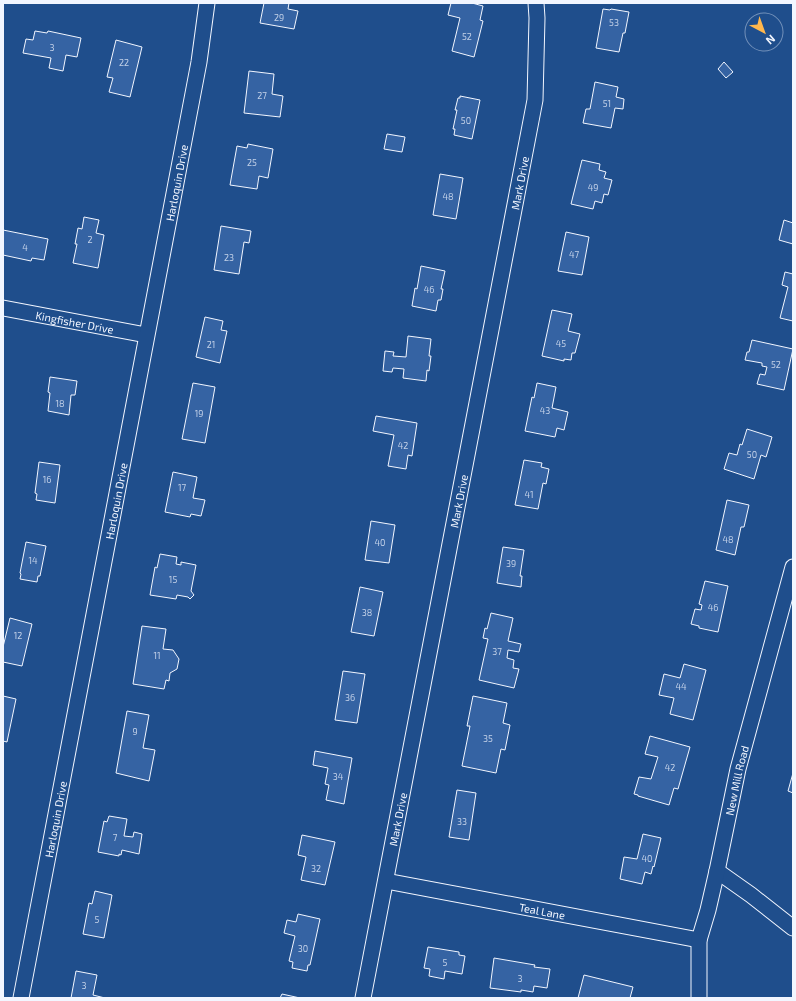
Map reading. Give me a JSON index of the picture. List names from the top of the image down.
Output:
{
  "streets": {
    "street": [
      "Harloquin Drive",
      "Mark Drive",
      "Kingfisher Drive",
      "New Mill Road",
      "Teal Lane"
    ]
  },
  "crossings": [
    ["Harloquin Drive", "Kingfisher Drive"],
    ["Mark Drive", "Teal Lane"],
    ["New Mill Road", "Teal Lane"]
  ],
  "house_numbers": [
    "29",
    "53",
    "52",
    "3",
    "22",
    "27",
    "51",
    "50",
    "25",
    "49",
    "48",
    "2",
    "4",
    "47",
    "23",
    "46",
    "45",
    "21",
    "52",
    "18",
    "43",
    "19",
    "42",
    "50",
    "16",
    "17",
    "41",
    "48",
    "40",
    "14",
    "39",
    "15",
    "46",
    "38",
    "12",
    "37",
    "11",
    "44",
    "36",
    "9",
    "35",
    "42",
    "34",
    "33",
    "7",
    "40",
    "32",
    "5",
    "30",
    "5",
    "3",
    "3"
  ],
  "north": "bottom right"
}
